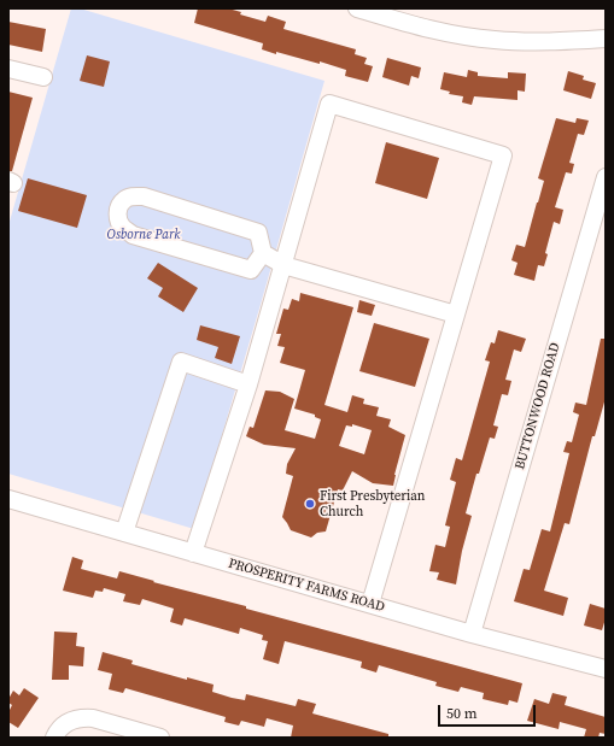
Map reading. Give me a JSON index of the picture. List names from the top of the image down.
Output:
{
  "streets": {
    "street": ["BUTTONWOOD ROAD", "PROSPERITY FARMS ROAD"]
  },
  "crossings": [
    ["BUTTONWOOD ROAD", "PROSPERITY FARMS ROAD"]
  ],
  "parks": ["Osborne Park"],
  "places": ["First Presbyterian Church"],
  "scale_bar": "50 m"
}
